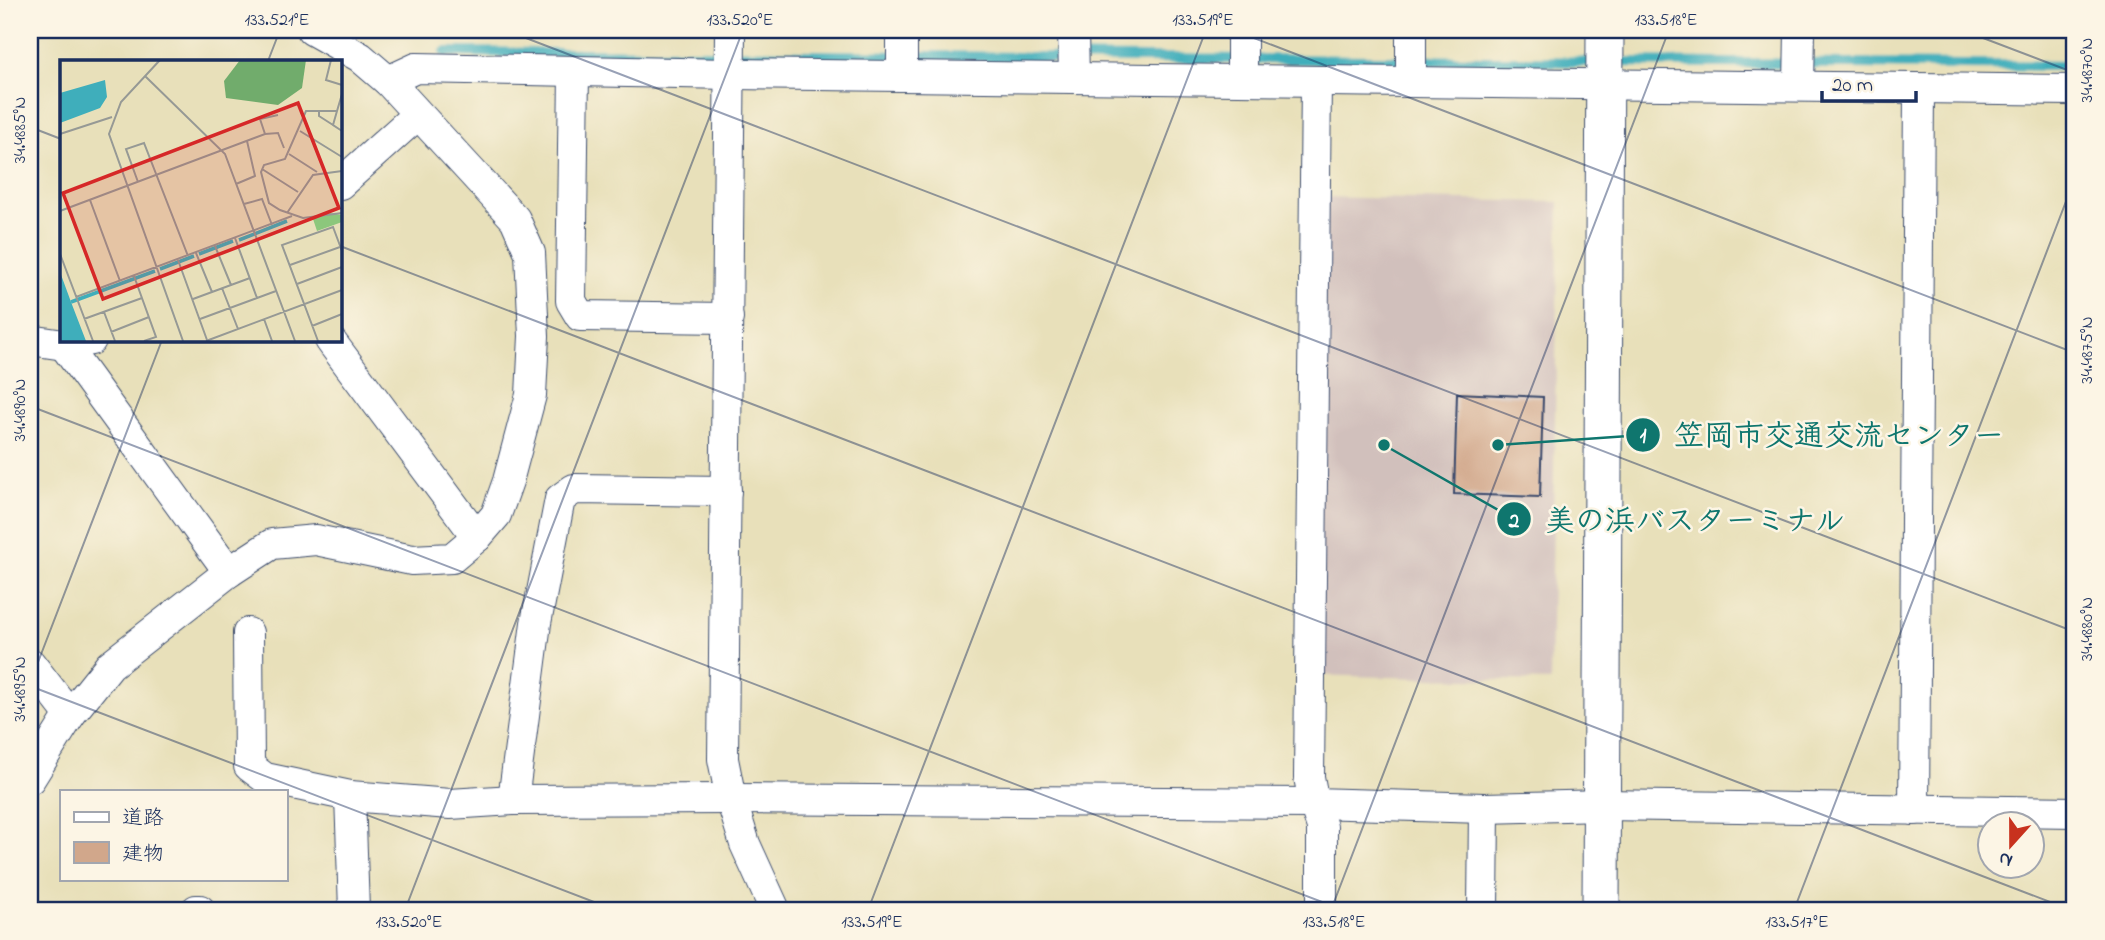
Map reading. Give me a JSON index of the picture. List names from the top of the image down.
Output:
{
  "places": ["美の浜バスターミナル", "笠岡市交通交流センター"],
  "legend": ["道路", "建物"],
  "scale_bar": "20 m",
  "north": "bottom",
  "coordinates": [
    "133.521°E",
    "133.520°E",
    "133.519°E",
    "133.518°E",
    "34.4870°N",
    "34.4885°N",
    "34.4875°N",
    "34.4890°N",
    "34.4880°N",
    "34.4895°N",
    "133.517°E"
  ]
}
